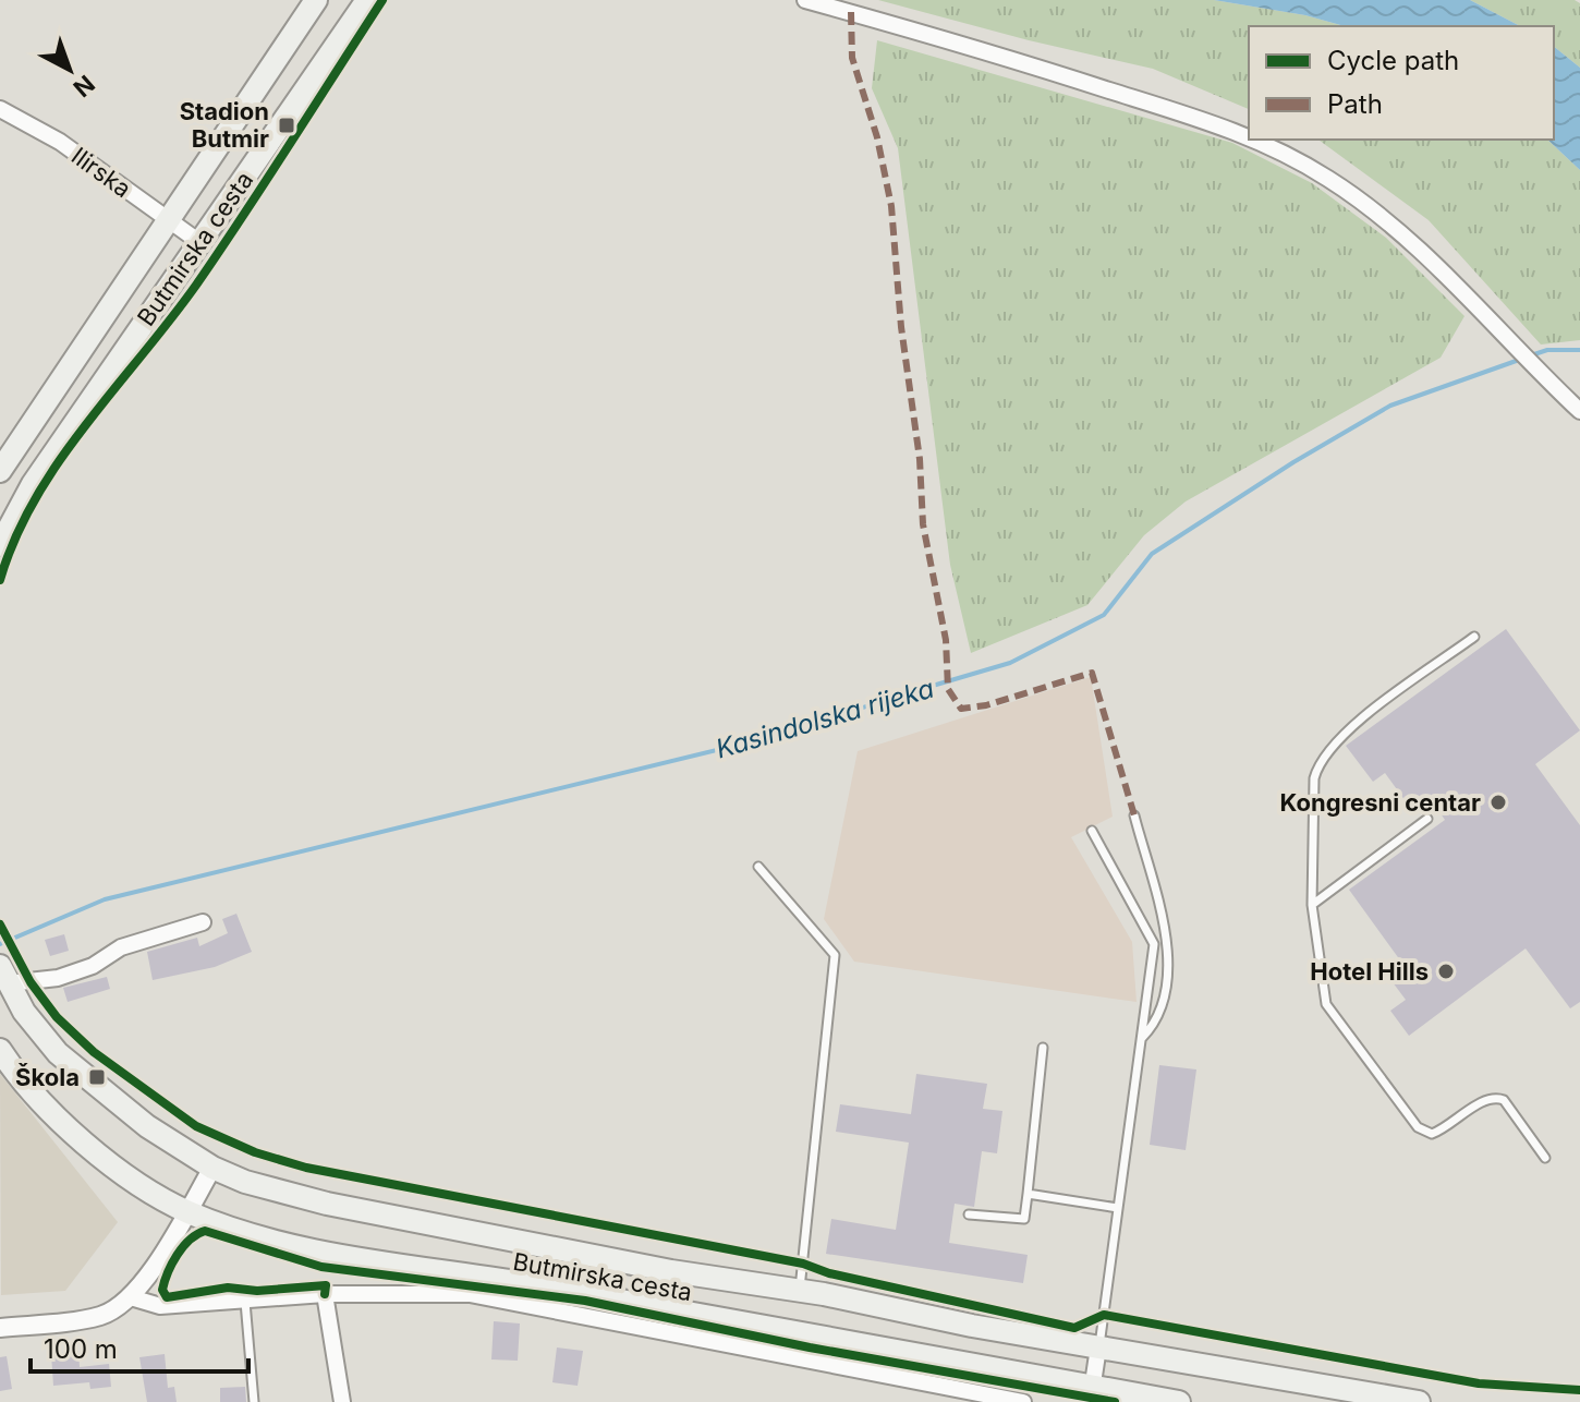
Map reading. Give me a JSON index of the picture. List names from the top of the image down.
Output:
{
  "streets": {
    "main road": ["Butmirska cesta"],
    "street": ["Ilirska"]
  },
  "crossings": [
    ["Ilirska", "Butmirska cesta"]
  ],
  "water": ["Kasindolska rijeka"],
  "places": {
    "transit": ["Stadion Butmir", "Škola"],
    "other": ["Kongresni centar", "Hotel Hills"]
  },
  "legend": ["Cycle path", "Path"],
  "scale_bar": "100 m",
  "north": "bottom right"
}
